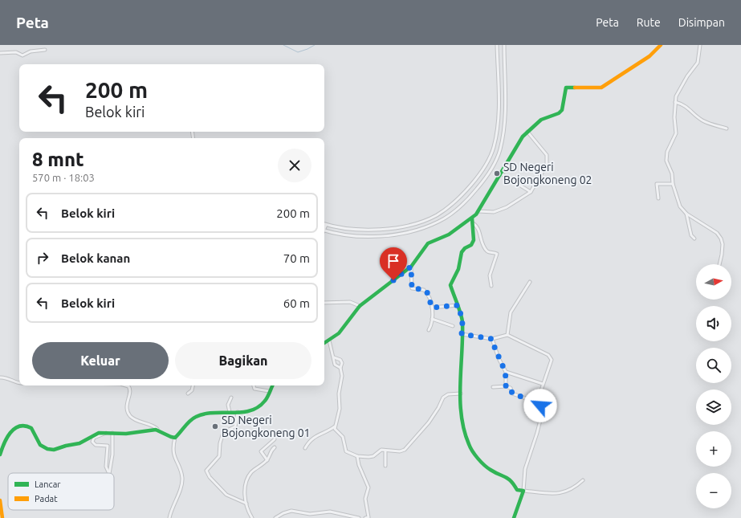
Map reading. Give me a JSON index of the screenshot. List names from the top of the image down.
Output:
{
  "places": ["SD Negeri Bojongkoneng 02", "SD Negeri Bojongkoneng 01"],
  "legend": ["Lancar", "Padat"],
  "north": "right",
  "page": {
    "header": "Peta",
    "nav": ["Peta", "Rute", "Disimpan"],
    "turn": ["200 m", "Belok kiri"],
    "heading": ["8 mnt", "570 m · 18:03"],
    "list": [
      {
        "name": "Belok kiri",
        "value": "200 m"
      },
      {
        "name": "Belok kanan",
        "value": "70 m"
      },
      {
        "name": "Belok kiri",
        "value": "60 m"
      }
    ],
    "map_buttons": ["+", "−"],
    "buttons": ["Keluar", "Bagikan"]
  }
}
